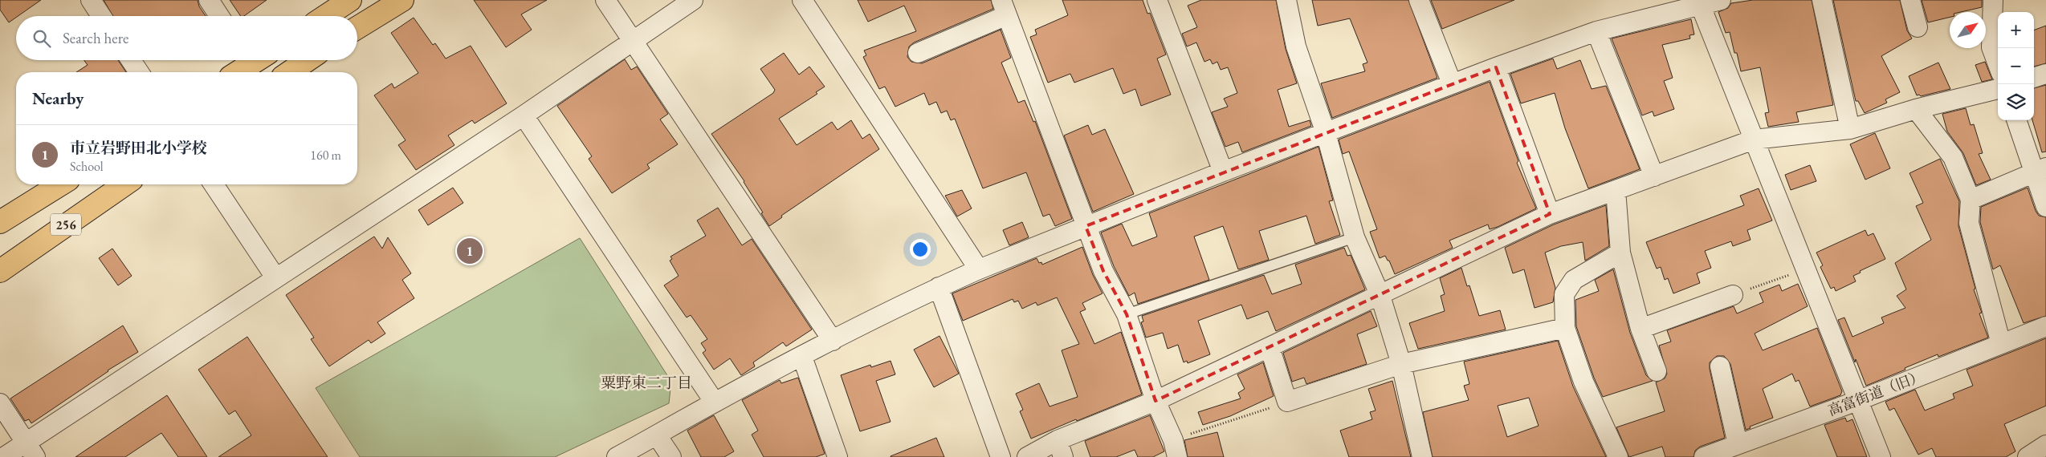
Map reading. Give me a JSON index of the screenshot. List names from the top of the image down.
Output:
{
  "streets": {
    "highway": ["256"],
    "street": ["高富街道（旧）"]
  },
  "districts": ["粟野東二丁目"],
  "north": "top right",
  "page": {
    "map_buttons": ["+", "−"],
    "search": "Search here",
    "heading": "Nearby",
    "list": [
      {
        "mark": "1",
        "name": "市立岩野田北小学校",
        "note": "School",
        "value": "160 m"
      }
    ],
    "pins": "1"
  }
}
